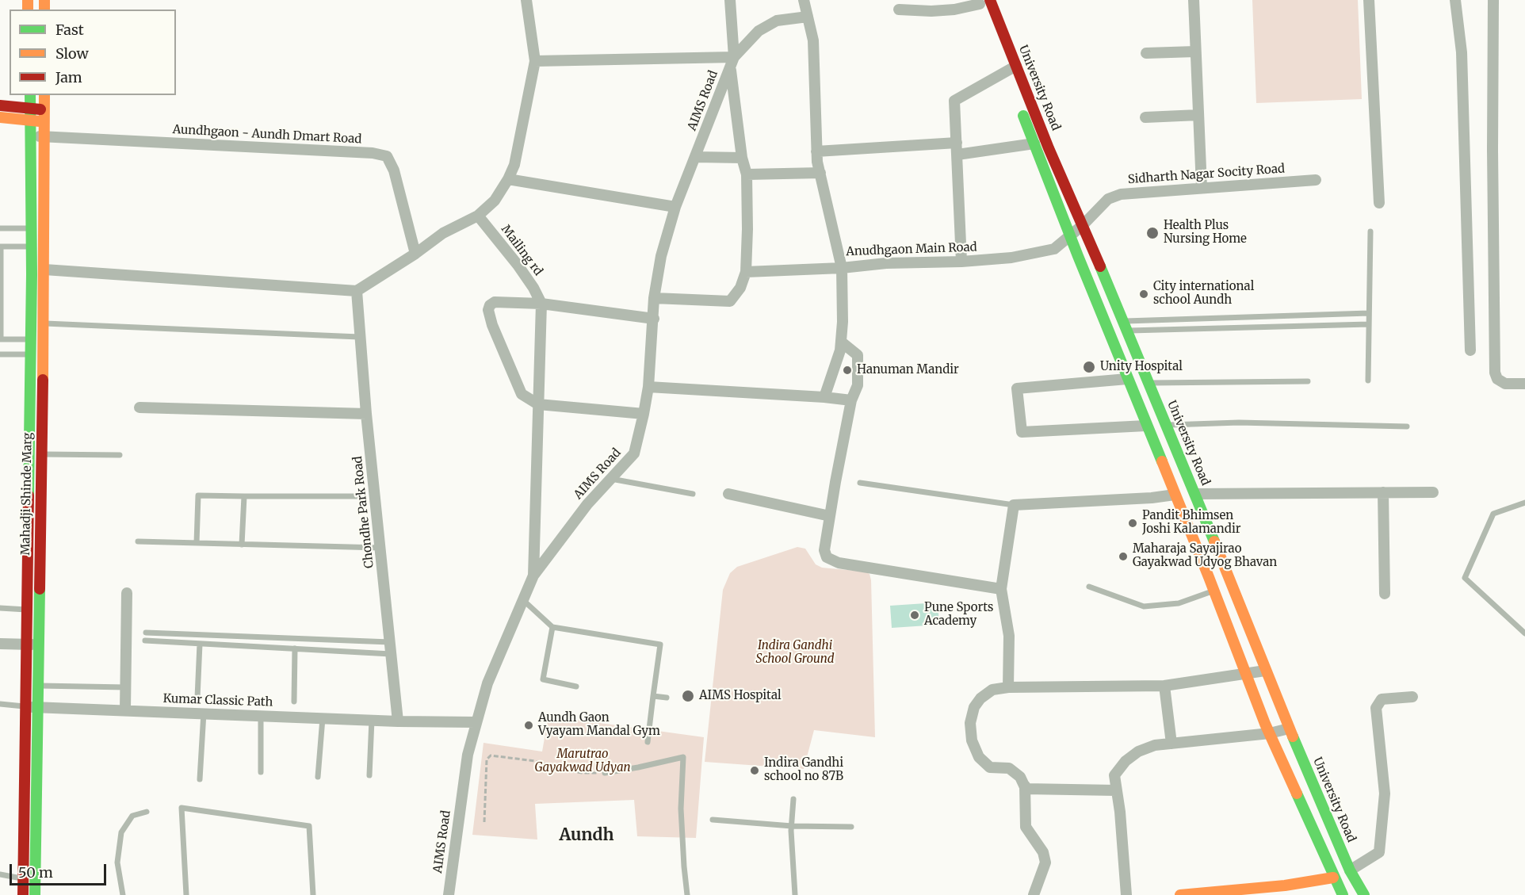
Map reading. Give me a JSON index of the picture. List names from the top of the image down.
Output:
{
  "streets": {
    "main road": ["University Road", "Mahadji Shinde Marg"],
    "street": [
      "AIMS Road",
      "Aundhgaon - Aundh Dmart Road",
      "Sidharth Nagar Socity Road",
      "Anudhgaon Main Road",
      "Mailing rd",
      "Chondhe Park Road",
      "Kumar Classic Path"
    ]
  },
  "crossings": [
    ["University Road", "Sidharth Nagar Socity Road"],
    ["University Road", "Anudhgaon Main Road"],
    ["Aundhgaon - Aundh Dmart Road", "Mahadji Shinde Marg"],
    ["Sidharth Nagar Socity Road", "Anudhgaon Main Road"],
    ["Mahadji Shinde Marg", "Kumar Classic Path"],
    ["Chondhe Park Road", "Kumar Classic Path"]
  ],
  "districts": ["Aundh"],
  "parks": ["Indira Gandhi School Ground", "Marutrao Gayakwad Udyan"],
  "places": [
    "Health Plus Nursing Home",
    "City international school Aundh",
    "Unity Hospital",
    "Hanuman Mandir",
    "Pandit Bhimsen Joshi Kalamandir",
    "Maharaja Sayajirao Gayakwad Udyog Bhavan",
    "Pune Sports Academy",
    "AIMS Hospital",
    "Aundh Gaon Vyayam Mandal Gym",
    "Indira Gandhi school no 87B"
  ],
  "legend": ["Fast", "Slow", "Jam"],
  "scale_bar": "50 m"
}
